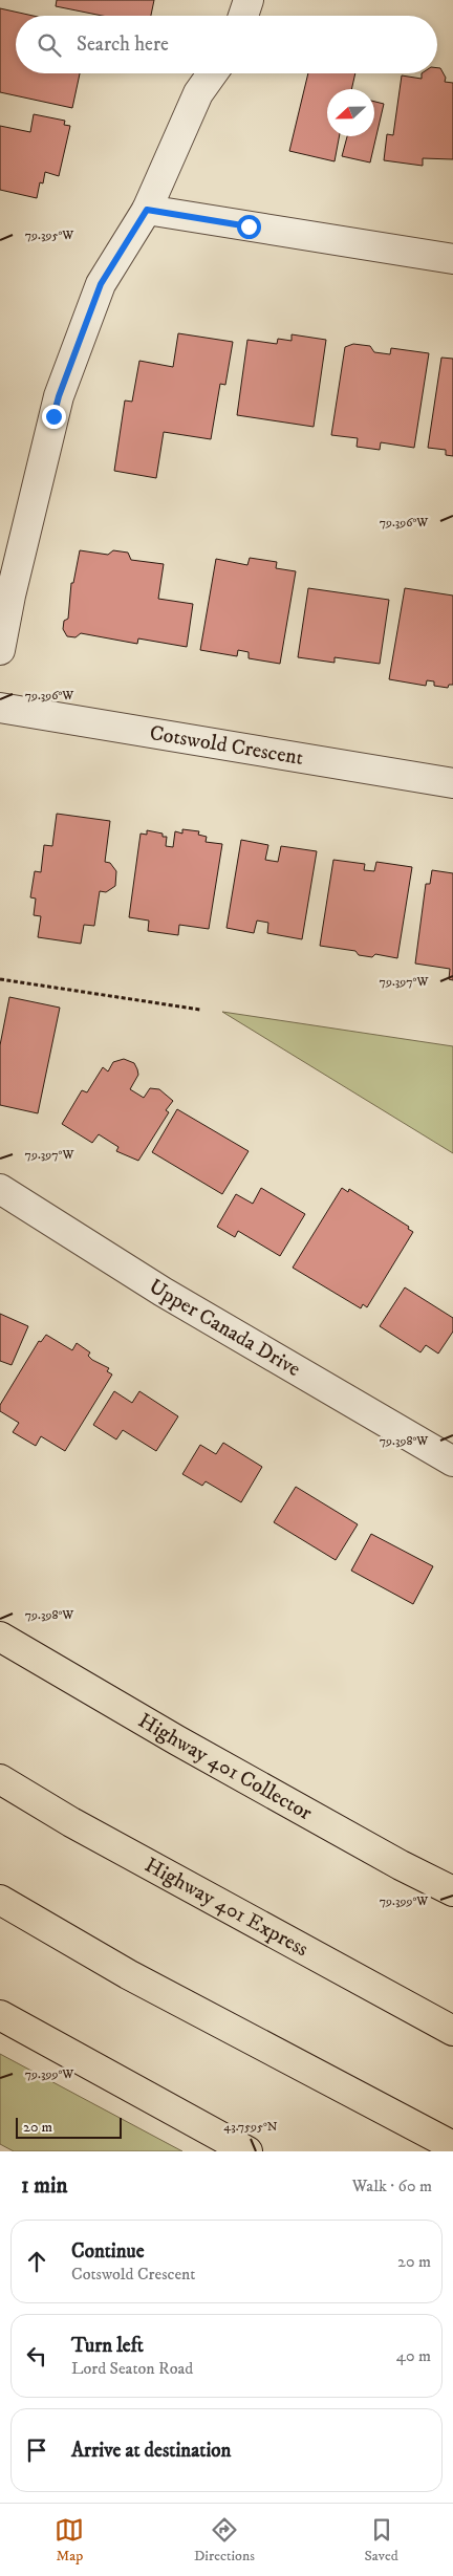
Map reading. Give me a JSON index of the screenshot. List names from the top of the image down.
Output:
{
  "streets": {
    "highway": ["Highway 401 Collector", "Highway 401 Express"],
    "street": ["Cotswold Crescent", "Upper Canada Drive"]
  },
  "scale_bar": "20 m",
  "north": "left",
  "page": {
    "search": "Search here",
    "scale": "20 m",
    "heading": ["1 min", "Walk · 60 m"],
    "list": [
      ["Continue", "Cotswold Crescent", "20 m"],
      ["Turn left", "Lord Seaton Road", "40 m"],
      "Arrive at destination"
    ],
    "nav": ["Map", "Directions", "Saved"]
  },
  "coordinates": [
    "79.395°W",
    "79.396°W",
    "79.397°W",
    "79.398°W",
    "79.399°W",
    "43.7595°N"
  ]
}
